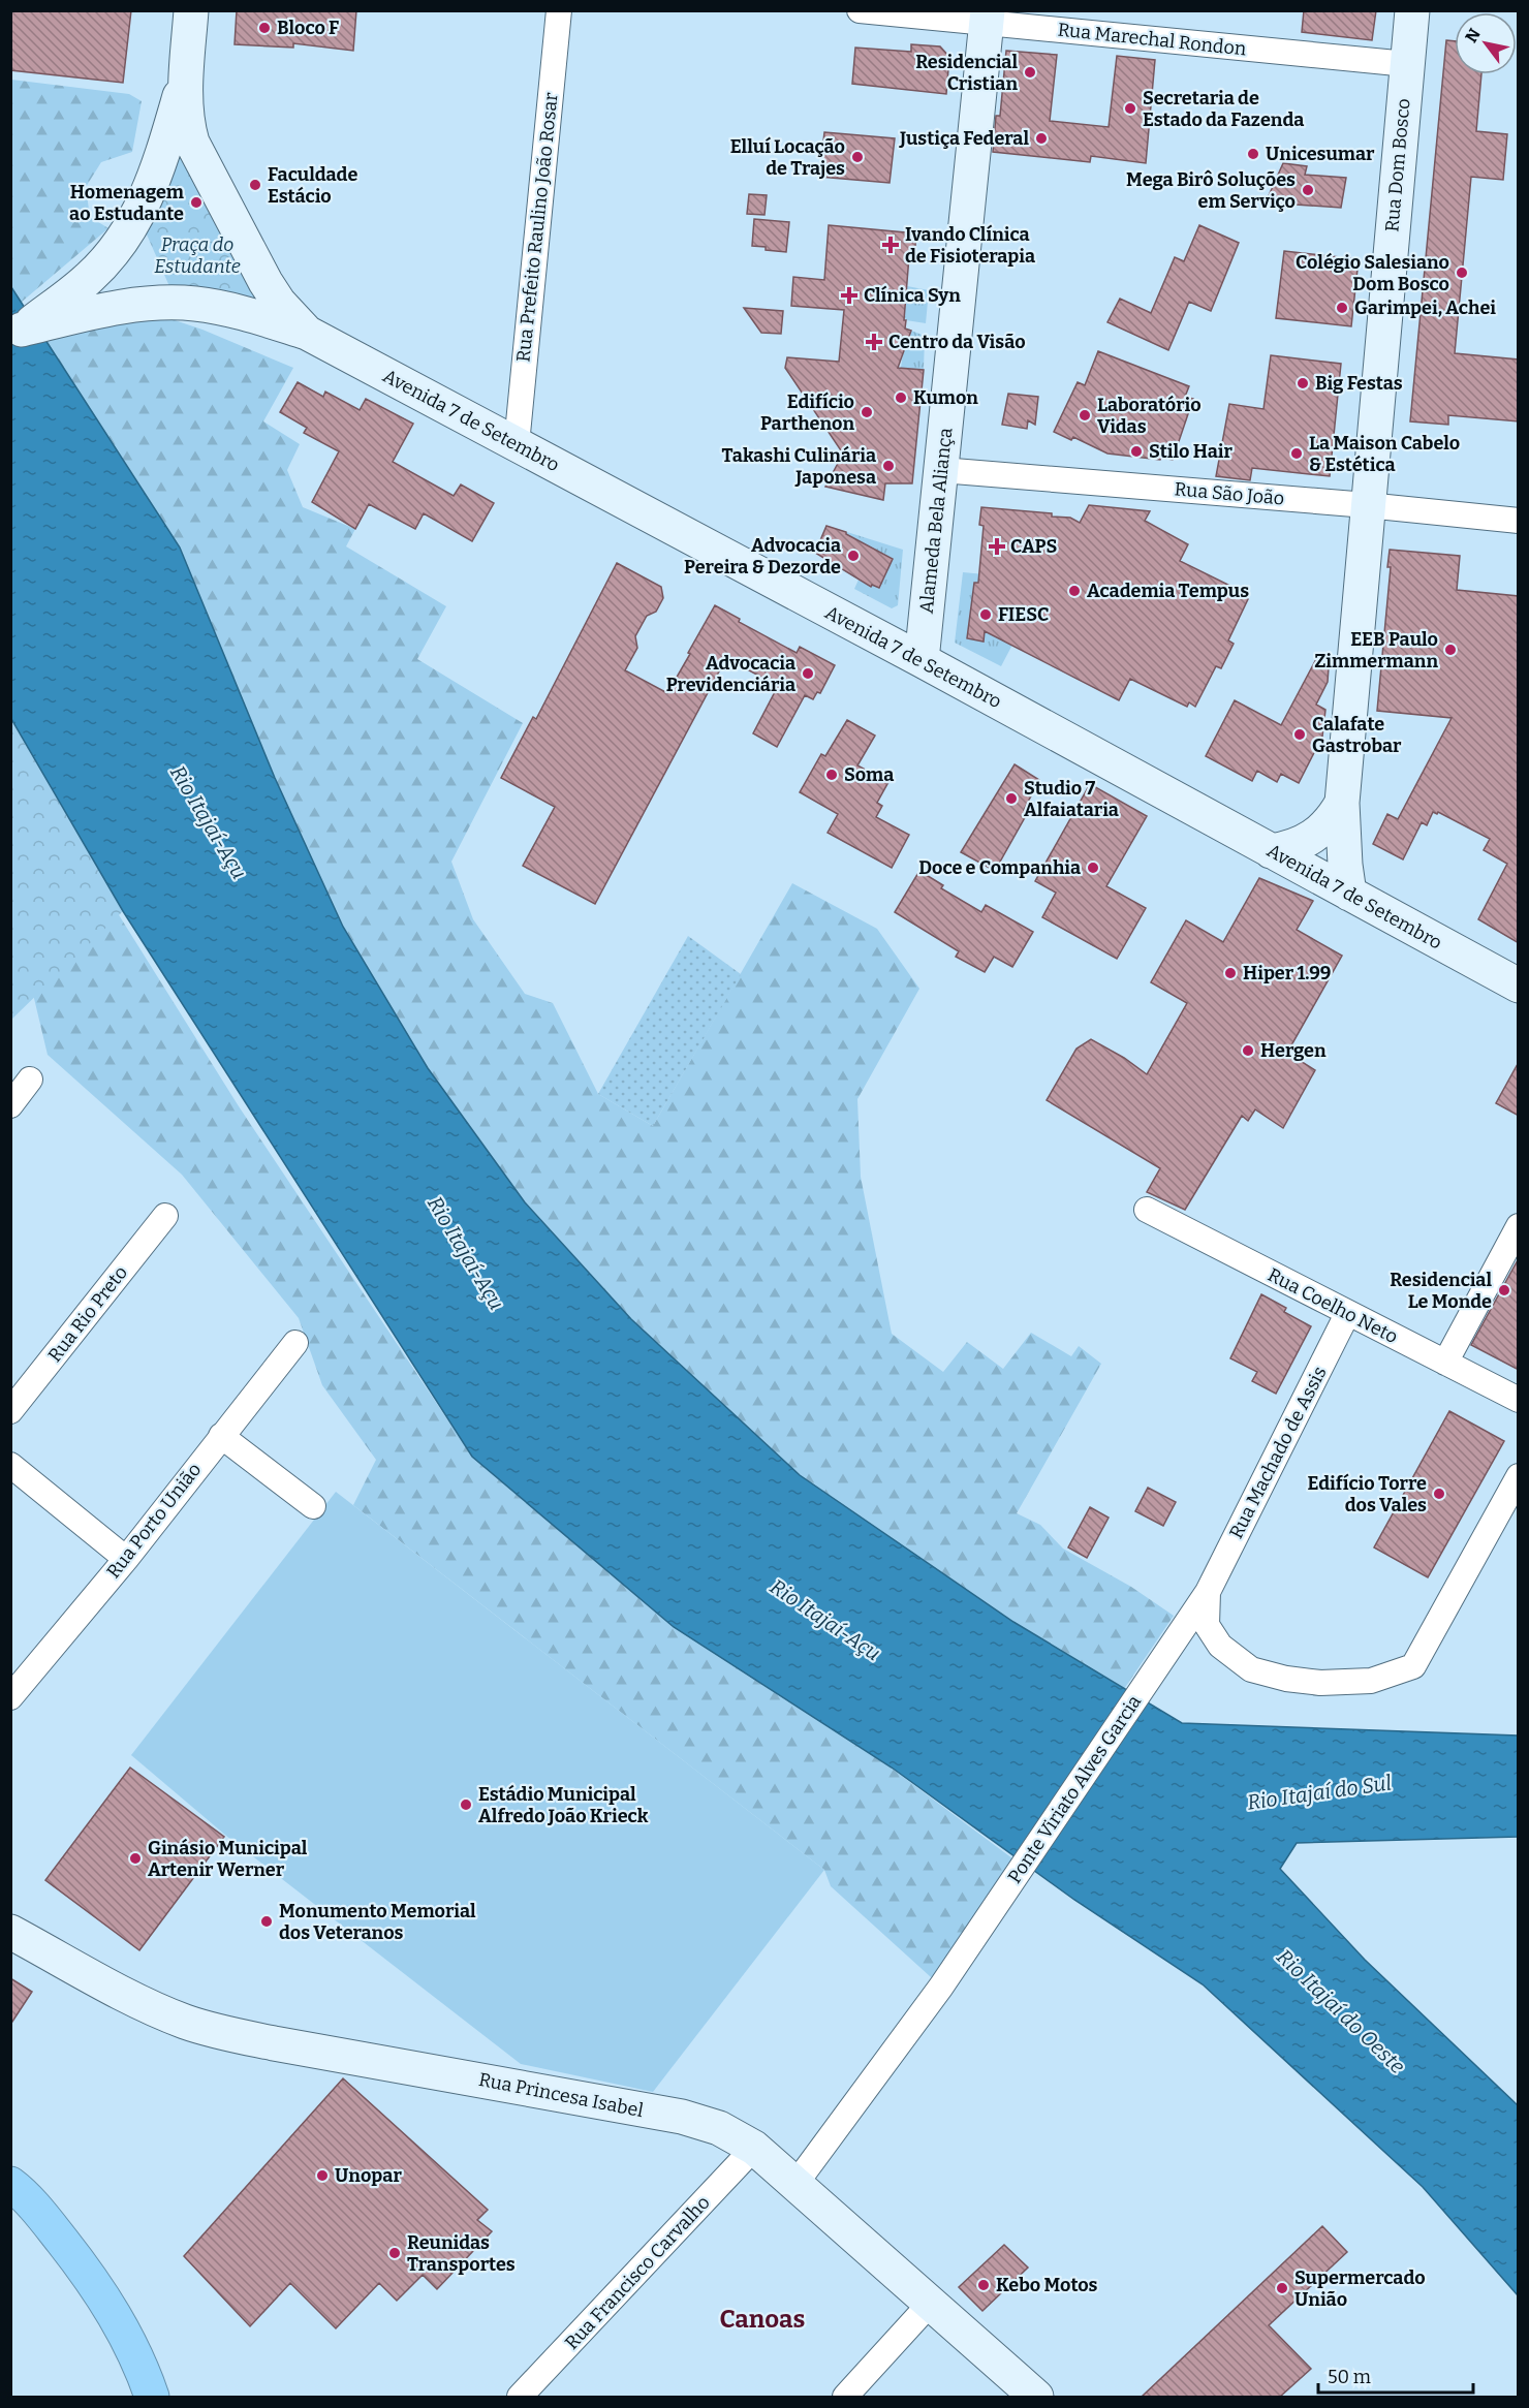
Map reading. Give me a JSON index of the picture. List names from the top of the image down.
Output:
{
  "streets": {
    "street": [
      "Rua Marechal Rondon",
      "Rua Dom Bosco",
      "Rua Prefeito Raulino João Rosar",
      "Avenida 7 de Setembro",
      "Rua São João",
      "Alameda Bela Aliança",
      "Rua Coelho Neto",
      "Rua Rio Preto",
      "Rua Machado de Assis",
      "Rua Porto União",
      "Ponte Viriato Alves Garcia",
      "Rua Princesa Isabel",
      "Rua Francisco Carvalho"
    ]
  },
  "crossings": [
    ["Rua Marechal Rondon", "Rua Dom Bosco"],
    ["Rua Marechal Rondon", "Alameda Bela Aliança"],
    ["Rua Dom Bosco", "Avenida 7 de Setembro"],
    ["Rua Dom Bosco", "Rua São João"],
    ["Rua Prefeito Raulino João Rosar", "Avenida 7 de Setembro"],
    ["Avenida 7 de Setembro", "Alameda Bela Aliança"],
    ["Rua São João", "Alameda Bela Aliança"],
    ["Rua Coelho Neto", "Rua Machado de Assis"],
    ["Rua Machado de Assis", "Ponte Viriato Alves Garcia"],
    ["Ponte Viriato Alves Garcia", "Rua Princesa Isabel"],
    ["Rua Princesa Isabel", "Rua Francisco Carvalho"]
  ],
  "districts": ["Canoas"],
  "water": ["Rio Itajaí-Açu", "Rio Itajaí do Sul", "Rio Itajaí do Oeste"],
  "parks": ["Praça do Estudante"],
  "places": {
    "other": [
      "Bloco F",
      "Residencial Cristian",
      "Secretaria de Estado da Fazenda",
      "Justiça Federal",
      "Unicesumar",
      "Elluí Locação de Trajes",
      "Faculdade Estácio",
      "Mega Birô Soluções em Serviço",
      "Homenagem ao Estudante",
      "Colégio Salesiano Dom Bosco",
      "Garimpei, Achei",
      "Big Festas",
      "Kumon",
      "Edifício Parthenon",
      "Laboratório Vidas",
      "Stilo Hair",
      "La Maison Cabelo & Estética",
      "Takashi Culinária Japonesa",
      "Advocacia Pereira & Dezorde",
      "Academia Tempus",
      "FIESC",
      "EEB Paulo Zimmermann",
      "Advocacia Previdenciária",
      "Calafate Gastrobar",
      "Soma",
      "Studio 7 Alfaiataria",
      "Doce e Companhia",
      "Hiper 1.99",
      "Hergen",
      "Residencial Le Monde",
      "Edifício Torre dos Vales",
      "Estádio Municipal Alfredo João Krieck",
      "Ginásio Municipal Artenir Werner",
      "Monumento Memorial dos Veteranos",
      "Unopar",
      "Reunidas Transportes",
      "Kebo Motos",
      "Supermercado União"
    ],
    "health": [
      "Ivando Clínica de Fisioterapia",
      "Clínica Syn",
      "Centro da Visão",
      "CAPS"
    ]
  },
  "scale_bar": "50 m",
  "north": "top left"
}
